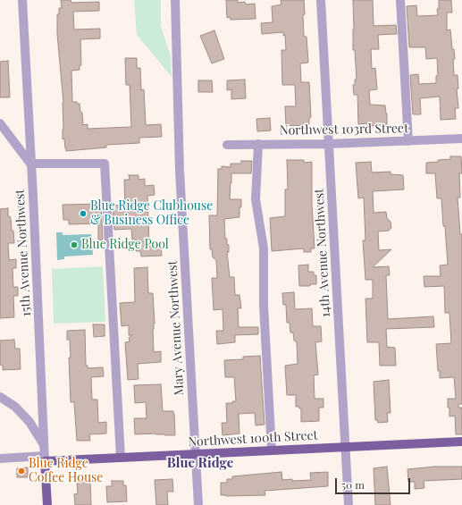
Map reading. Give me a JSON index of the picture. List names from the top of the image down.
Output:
{
  "streets": {
    "main road": ["15th Avenue Northwest", "Northwest 100th Street"],
    "street": ["Northwest 103rd Street", "14th Avenue Northwest", "Mary Avenue Northwest"]
  },
  "crossings": [
    ["Northwest 103rd Street", "14th Avenue Northwest"],
    ["15th Avenue Northwest", "Northwest 100th Street"],
    ["14th Avenue Northwest", "Northwest 100th Street"],
    ["Mary Avenue Northwest", "Northwest 100th Street"]
  ],
  "districts": ["Blue Ridge"],
  "places": ["Blue Ridge Clubhouse & Business Office", "Blue Ridge Pool", "Blue Ridge Coffee House"],
  "scale_bar": "50 m"
}
